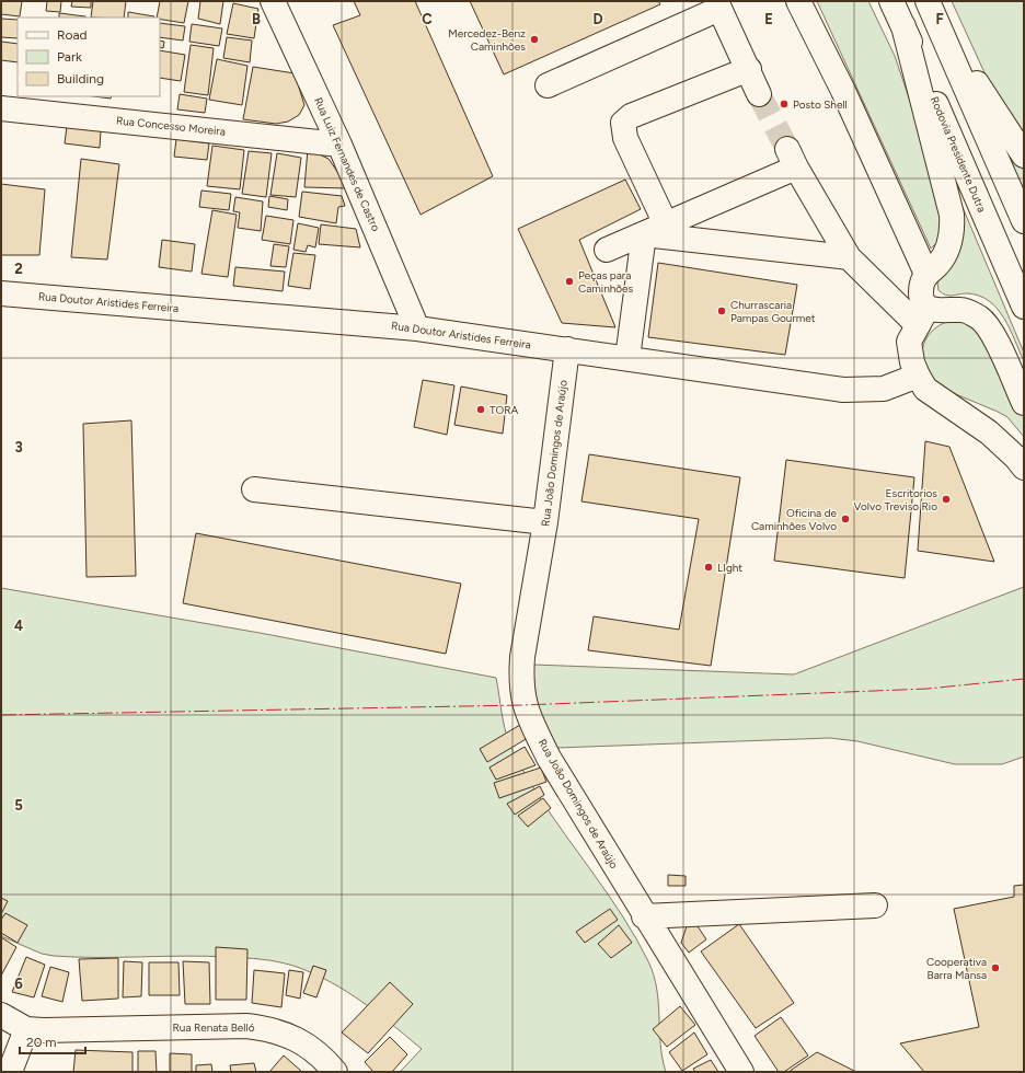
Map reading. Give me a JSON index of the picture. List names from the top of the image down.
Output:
{
  "streets": {
    "main road": [
      "Rua Concesso Moreira",
      "Rodovia Presidente Dutra",
      "Rua Luiz Fernandes de Castro",
      "Rua Doutor Aristides Ferreira",
      "Rua João Domingos de Araújo",
      "Rua Renata Belló"
    ]
  },
  "crossings": [
    ["Rua Concesso Moreira", "Rua Luiz Fernandes de Castro"],
    ["Rua Luiz Fernandes de Castro", "Rua Doutor Aristides Ferreira"],
    ["Rua Doutor Aristides Ferreira", "Rua João Domingos de Araújo"]
  ],
  "places": [
    "Mercedez-Benz Caminhões",
    "Posto Shell",
    "Peças para Caminhões",
    "Churrascaria Pampas Gourmet",
    "TORA",
    "Escritorios Volvo Treviso Rio",
    "Oficina de Caminhões Volvo",
    "LIght",
    "Cooperativa Barra Mansa"
  ],
  "legend": ["Road", "Park", "Building"],
  "scale_bar": "20 m",
  "grid": {
    "columns": [
      "B",
      "C",
      "D",
      "E",
      "F"
    ],
    "rows": [
      "2",
      "3",
      "4",
      "5",
      "6"
    ]
  }
}
